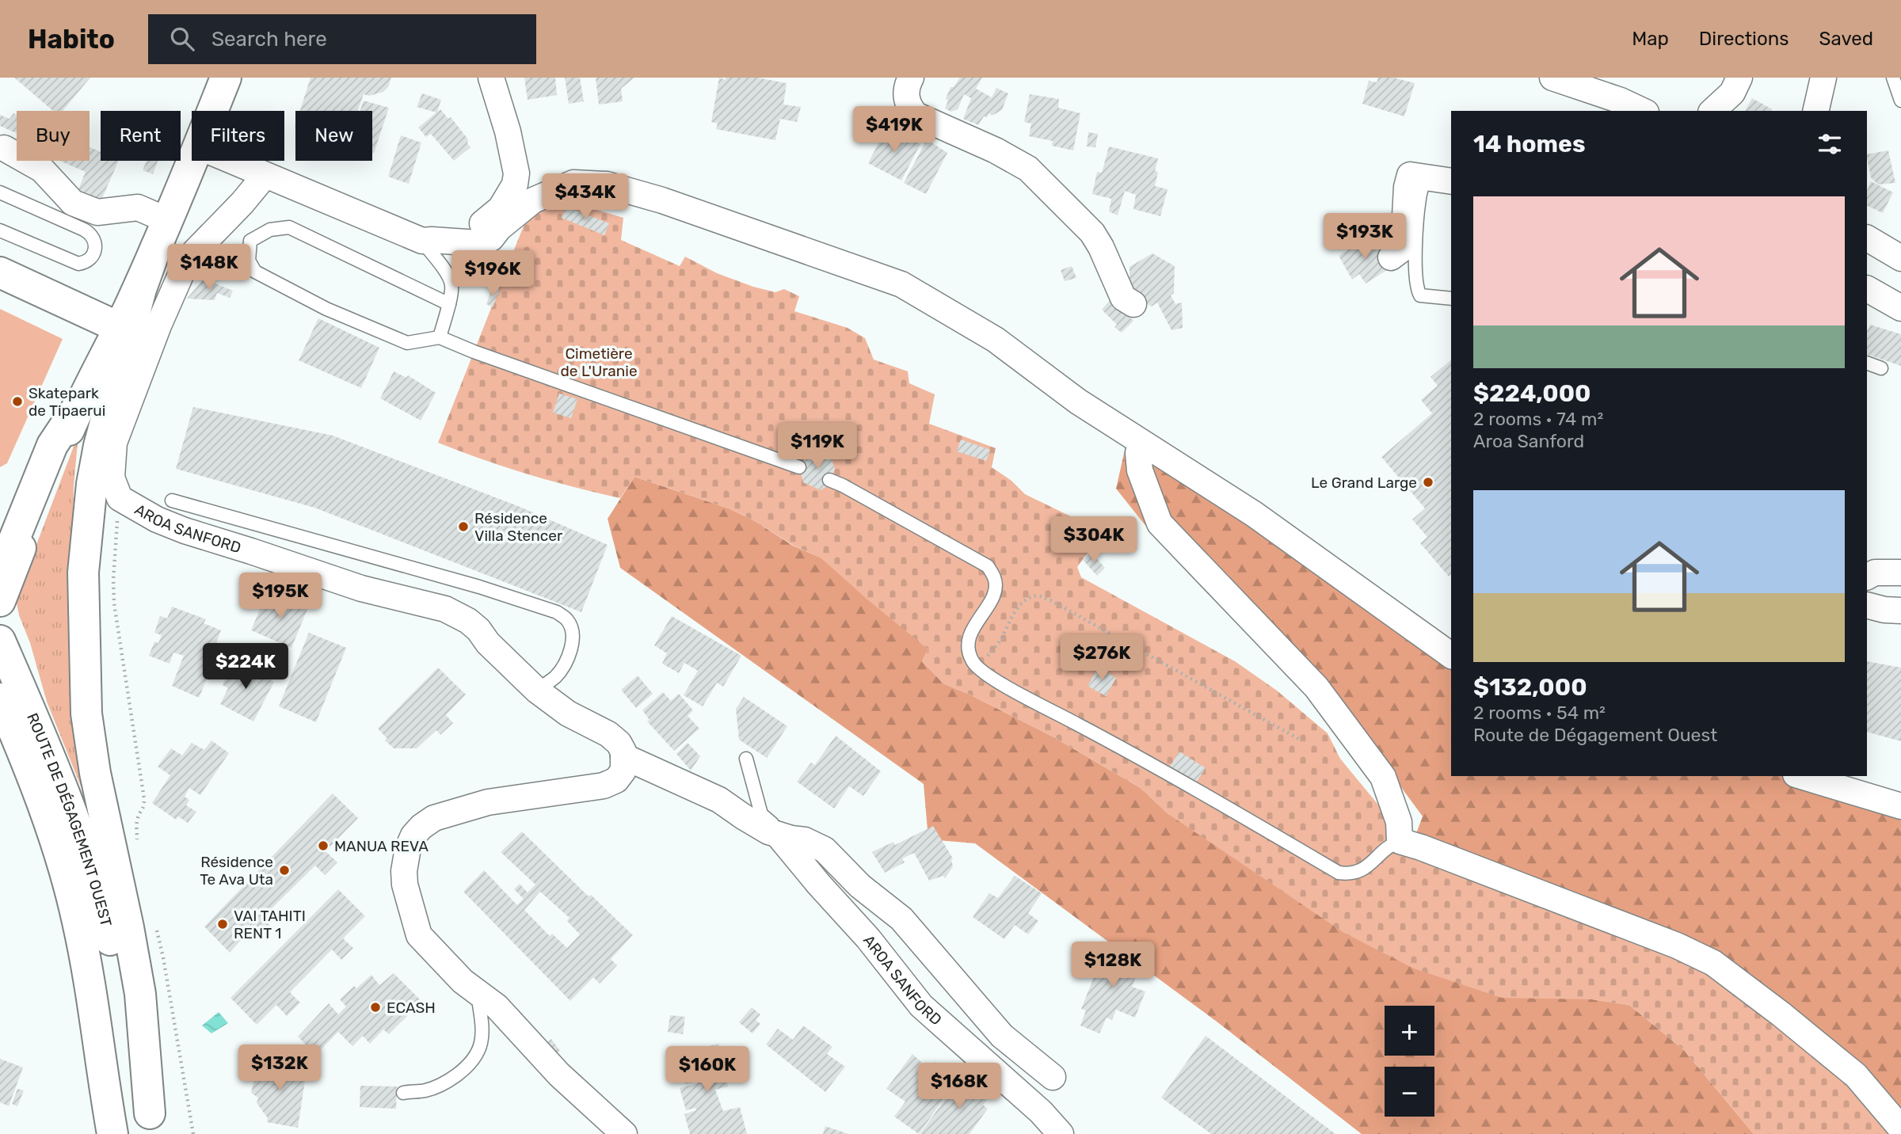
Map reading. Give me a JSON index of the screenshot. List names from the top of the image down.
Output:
{
  "streets": {
    "main road": ["ROUTE DE DÉGAGEMENT OUEST"],
    "street": ["AROA SANFORD"]
  },
  "parks": ["Cimetière de L'Uranie"],
  "places": [
    "Skatepark de Tipaerui",
    "Le Grand Large",
    "Résidence Villa Stencer",
    "MANUA REVA",
    "Résidence Te Ava Uta",
    "VAI TAHITI RENT 1",
    "ECASH"
  ],
  "page": {
    "header": "Habito",
    "search": "Search here",
    "nav": ["Map", "Directions", "Saved"],
    "price": [
      "$419K",
      "$434K",
      "$193K",
      "$148K",
      "$196K",
      "$119K",
      "$304K",
      "$195K",
      "$276K",
      "$224K",
      "$128K",
      "$132K",
      "$160K",
      "$168K"
    ],
    "chip": [
      "Buy",
      "Rent",
      "Filters",
      "New"
    ],
    "heading": "14 homes",
    "list": [
      {
        "name": "$224,000",
        "note": "2 rooms · 74 m² · Aroa Sanford"
      },
      {
        "name": "$132,000",
        "note": "2 rooms · 54 m² · Route de Dégagement Ouest"
      }
    ],
    "map_buttons": ["+", "−"]
  }
}
